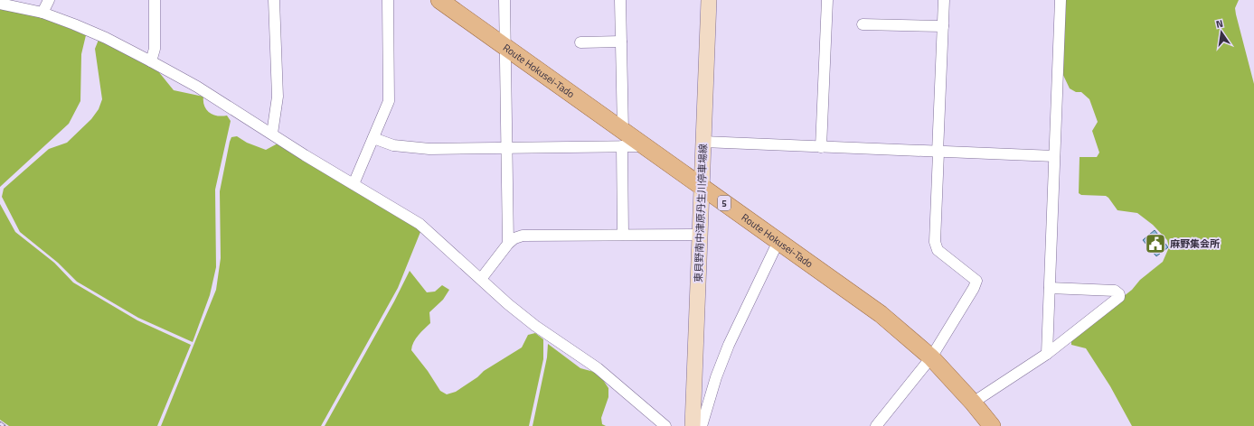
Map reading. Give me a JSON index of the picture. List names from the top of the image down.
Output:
{
  "streets": {
    "main road": ["Route Hokusei-Tado", "5", "東貝野南中津原丹生川停車場線"]
  },
  "crossings": [
    ["Route Hokusei-Tado", "東貝野南中津原丹生川停車場線"]
  ],
  "places": {
    "public building": ["麻野集会所"]
  },
  "north": "top"
}
